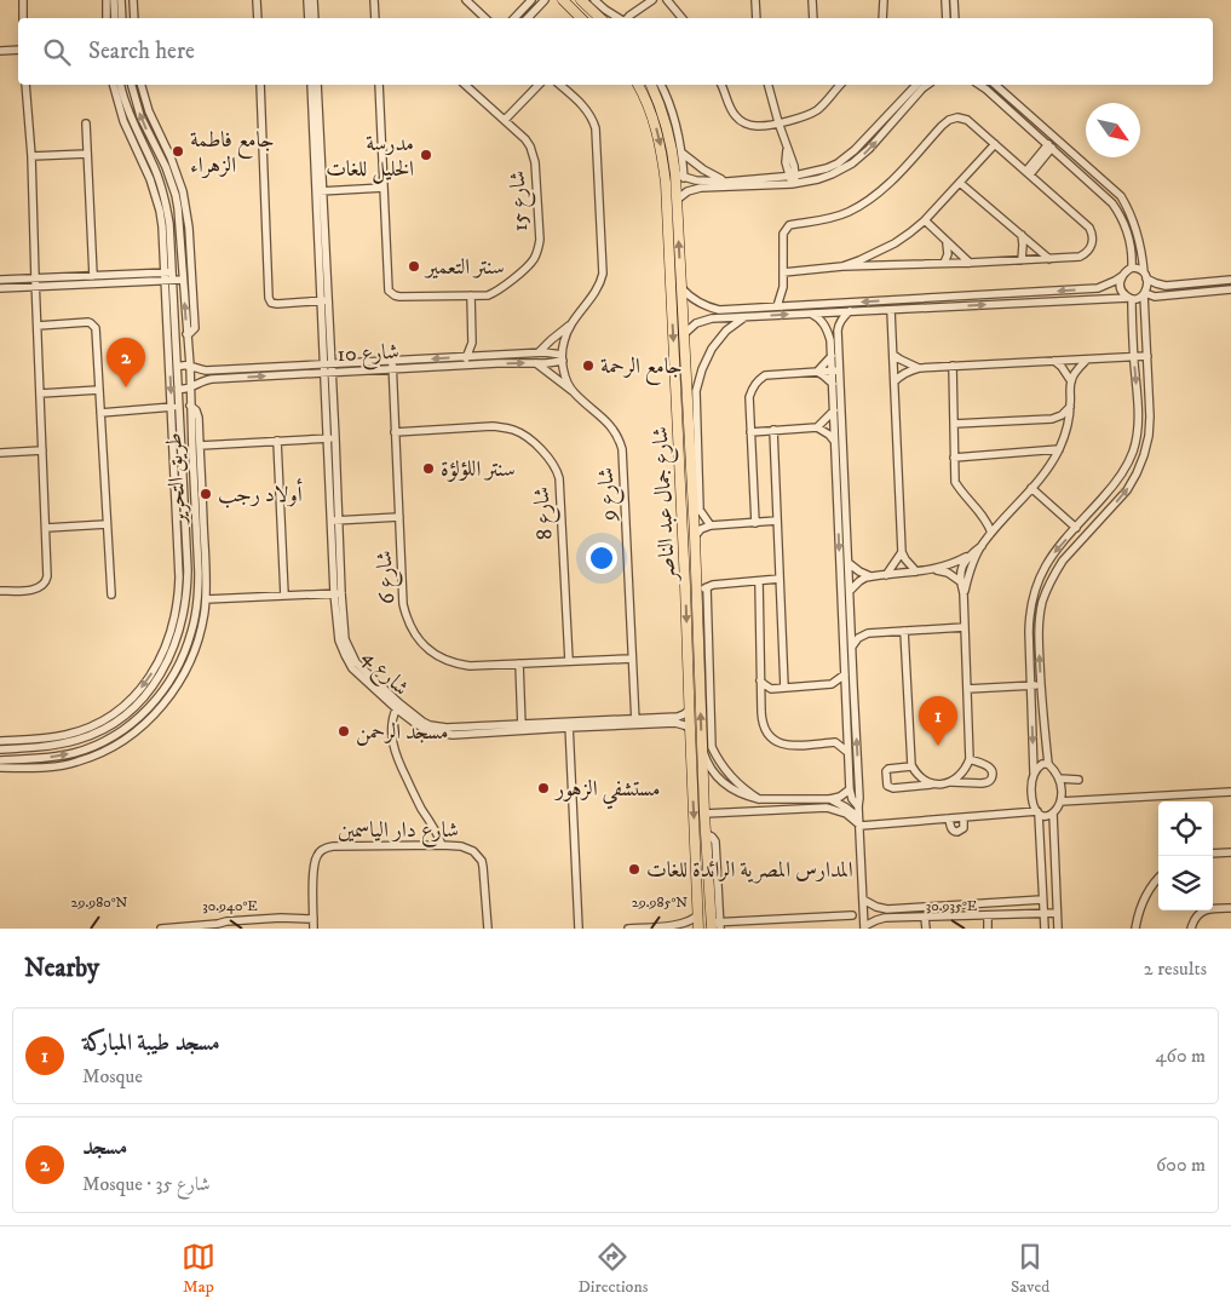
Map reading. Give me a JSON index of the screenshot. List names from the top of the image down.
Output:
{
  "streets": {
    "main road": ["شارع جمال عبد الناصر"],
    "street": [
      "شارع 15",
      "شارع 10",
      "طريق التحرير",
      "شارع 9",
      "شارع 8",
      "شارع 6",
      "شارع 4",
      "شارع دار الياسمين"
    ]
  },
  "crossings": [
    ["شارع 10", "طريق التحرير"],
    ["شارع 10", "شارع 9"],
    ["شارع 10", "شارع 6"],
    ["شارع 10", "شارع 4"],
    ["شارع 9", "شارع 6"],
    ["شارع 9", "شارع 4"],
    ["شارع جمال عبد الناصر", "شارع 4"],
    ["شارع 8", "شارع 6"]
  ],
  "places": [
    "جامع فاطمة الزهراء",
    "مدرسة الخليل للغات",
    "سنتر التعمير",
    "جامع الرحمة",
    "سنتر اللؤلؤة",
    "أولاد رجب",
    "مسجد الرحمن",
    "مستشفي الزهور",
    "المدارس المصرية الرائدة للغات"
  ],
  "north": "bottom right",
  "page": {
    "search": "Search here",
    "pins": ["2", "1"],
    "heading": ["Nearby", "2 results"],
    "list": [
      {
        "mark": "1",
        "name": "مسجد طيبة المباركة",
        "note": "Mosque",
        "value": "460 m"
      },
      {
        "mark": "2",
        "name": "مسجد",
        "note": "Mosque · شارع 35",
        "value": "600 m"
      }
    ],
    "nav": ["Map", "Directions", "Saved"]
  },
  "coordinates": [
    "29.980°N",
    "29.985°N",
    "30.940°E",
    "30.935°E"
  ]
}
